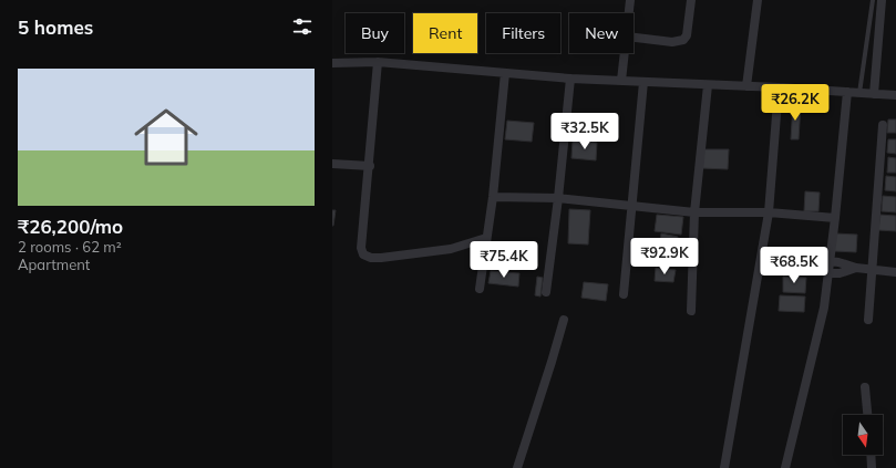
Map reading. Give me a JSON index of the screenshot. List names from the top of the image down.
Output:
{
  "north": "bottom",
  "page": {
    "heading": "5 homes",
    "chip": [
      "Buy",
      "Rent",
      "Filters",
      "New"
    ],
    "list": [
      {
        "name": "₹26,200/mo",
        "note": "2 rooms · 62 m² · Apartment"
      }
    ],
    "price": [
      "₹26.2K",
      "₹32.5K",
      "₹92.9K",
      "₹75.4K",
      "₹68.5K"
    ]
  }
}
